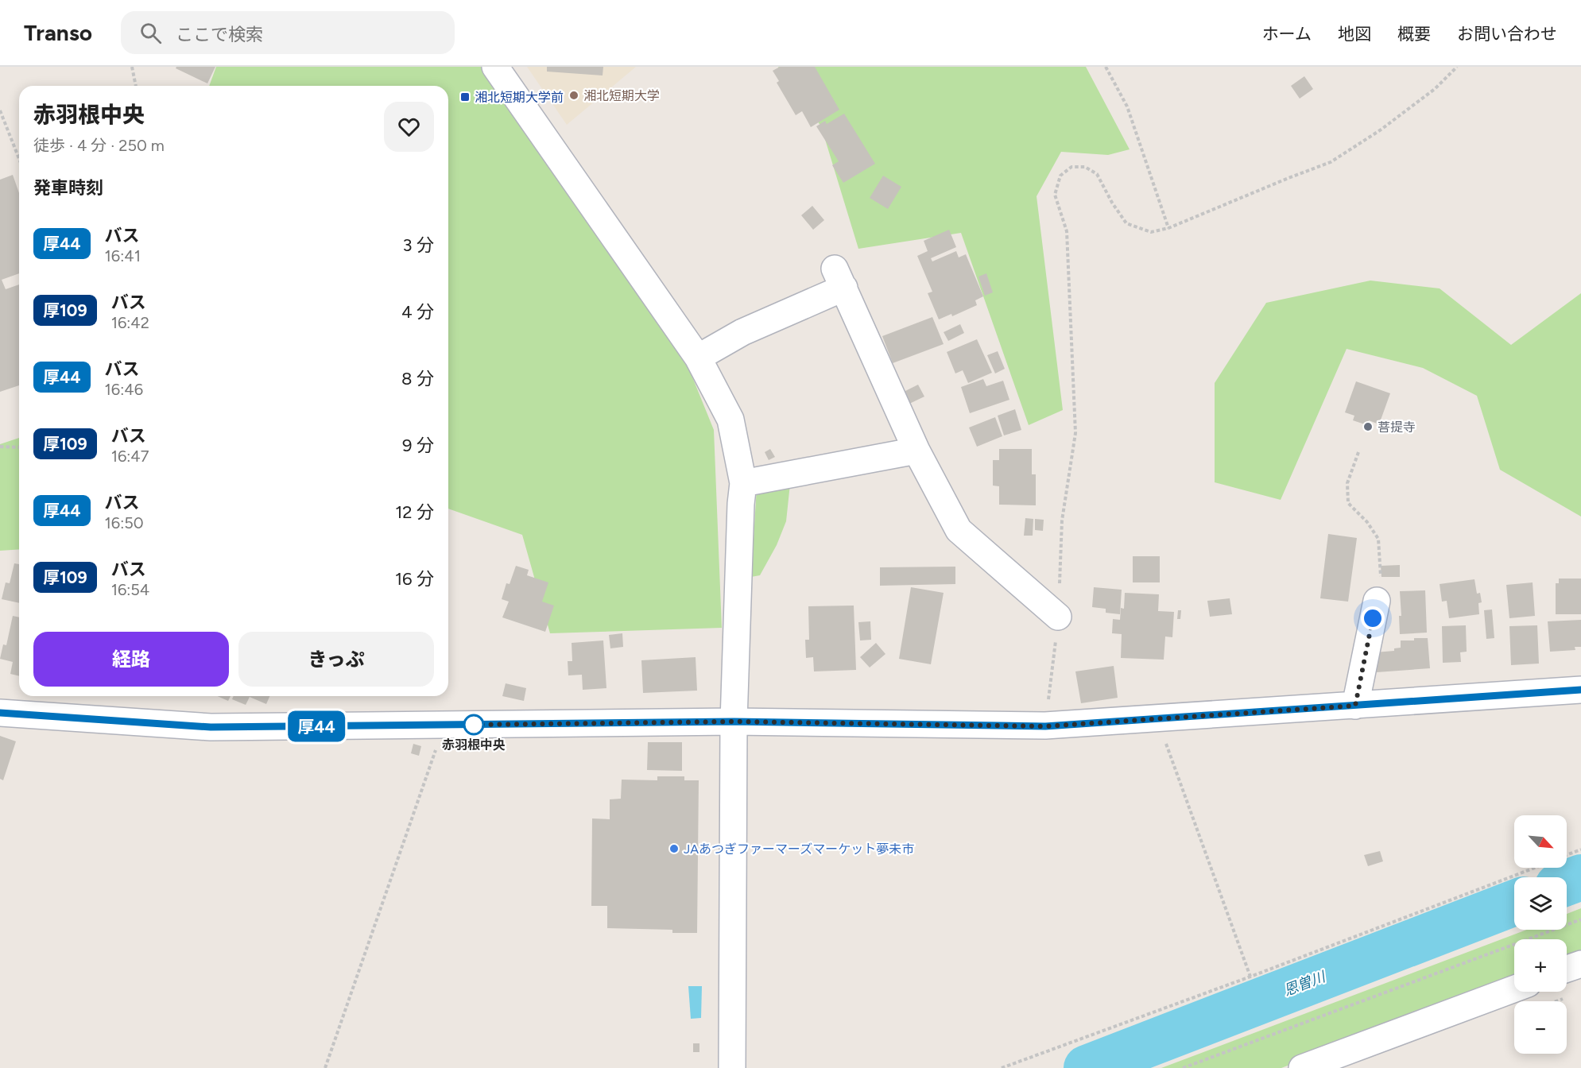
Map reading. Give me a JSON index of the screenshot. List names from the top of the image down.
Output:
{
  "water": ["恩曽川"],
  "places": {
    "other": [
      "湘北短期大学",
      "菩提寺",
      "赤羽根中央",
      "JAあつぎファーマーズマーケット夢未市"
    ],
    "transit": ["湘北短期大学前"]
  },
  "lines": ["bus line 厚44"],
  "north": "bottom right",
  "page": {
    "header": "Transo",
    "search": "ここで検索",
    "nav": [
      "ホーム",
      "地図",
      "概要",
      "お問い合わせ"
    ],
    "on_map": "厚44",
    "heading": [
      ["赤羽根中央", "徒歩 · 4 分 · 250 m"],
      "発車時刻"
    ],
    "list": [
      {
        "mark": "厚44",
        "name": "バス",
        "note": "16:41",
        "value": "3 分"
      },
      {
        "mark": "厚109",
        "name": "バス",
        "note": "16:42",
        "value": "4 分"
      },
      {
        "mark": "厚44",
        "name": "バス",
        "note": "16:46",
        "value": "8 分"
      },
      {
        "mark": "厚109",
        "name": "バス",
        "note": "16:47",
        "value": "9 分"
      },
      {
        "mark": "厚44",
        "name": "バス",
        "note": "16:50",
        "value": "12 分"
      },
      {
        "mark": "厚109",
        "name": "バス",
        "note": "16:54",
        "value": "16 分"
      }
    ],
    "buttons": ["経路", "きっぷ"],
    "map_buttons": ["+", "−"]
  }
}
